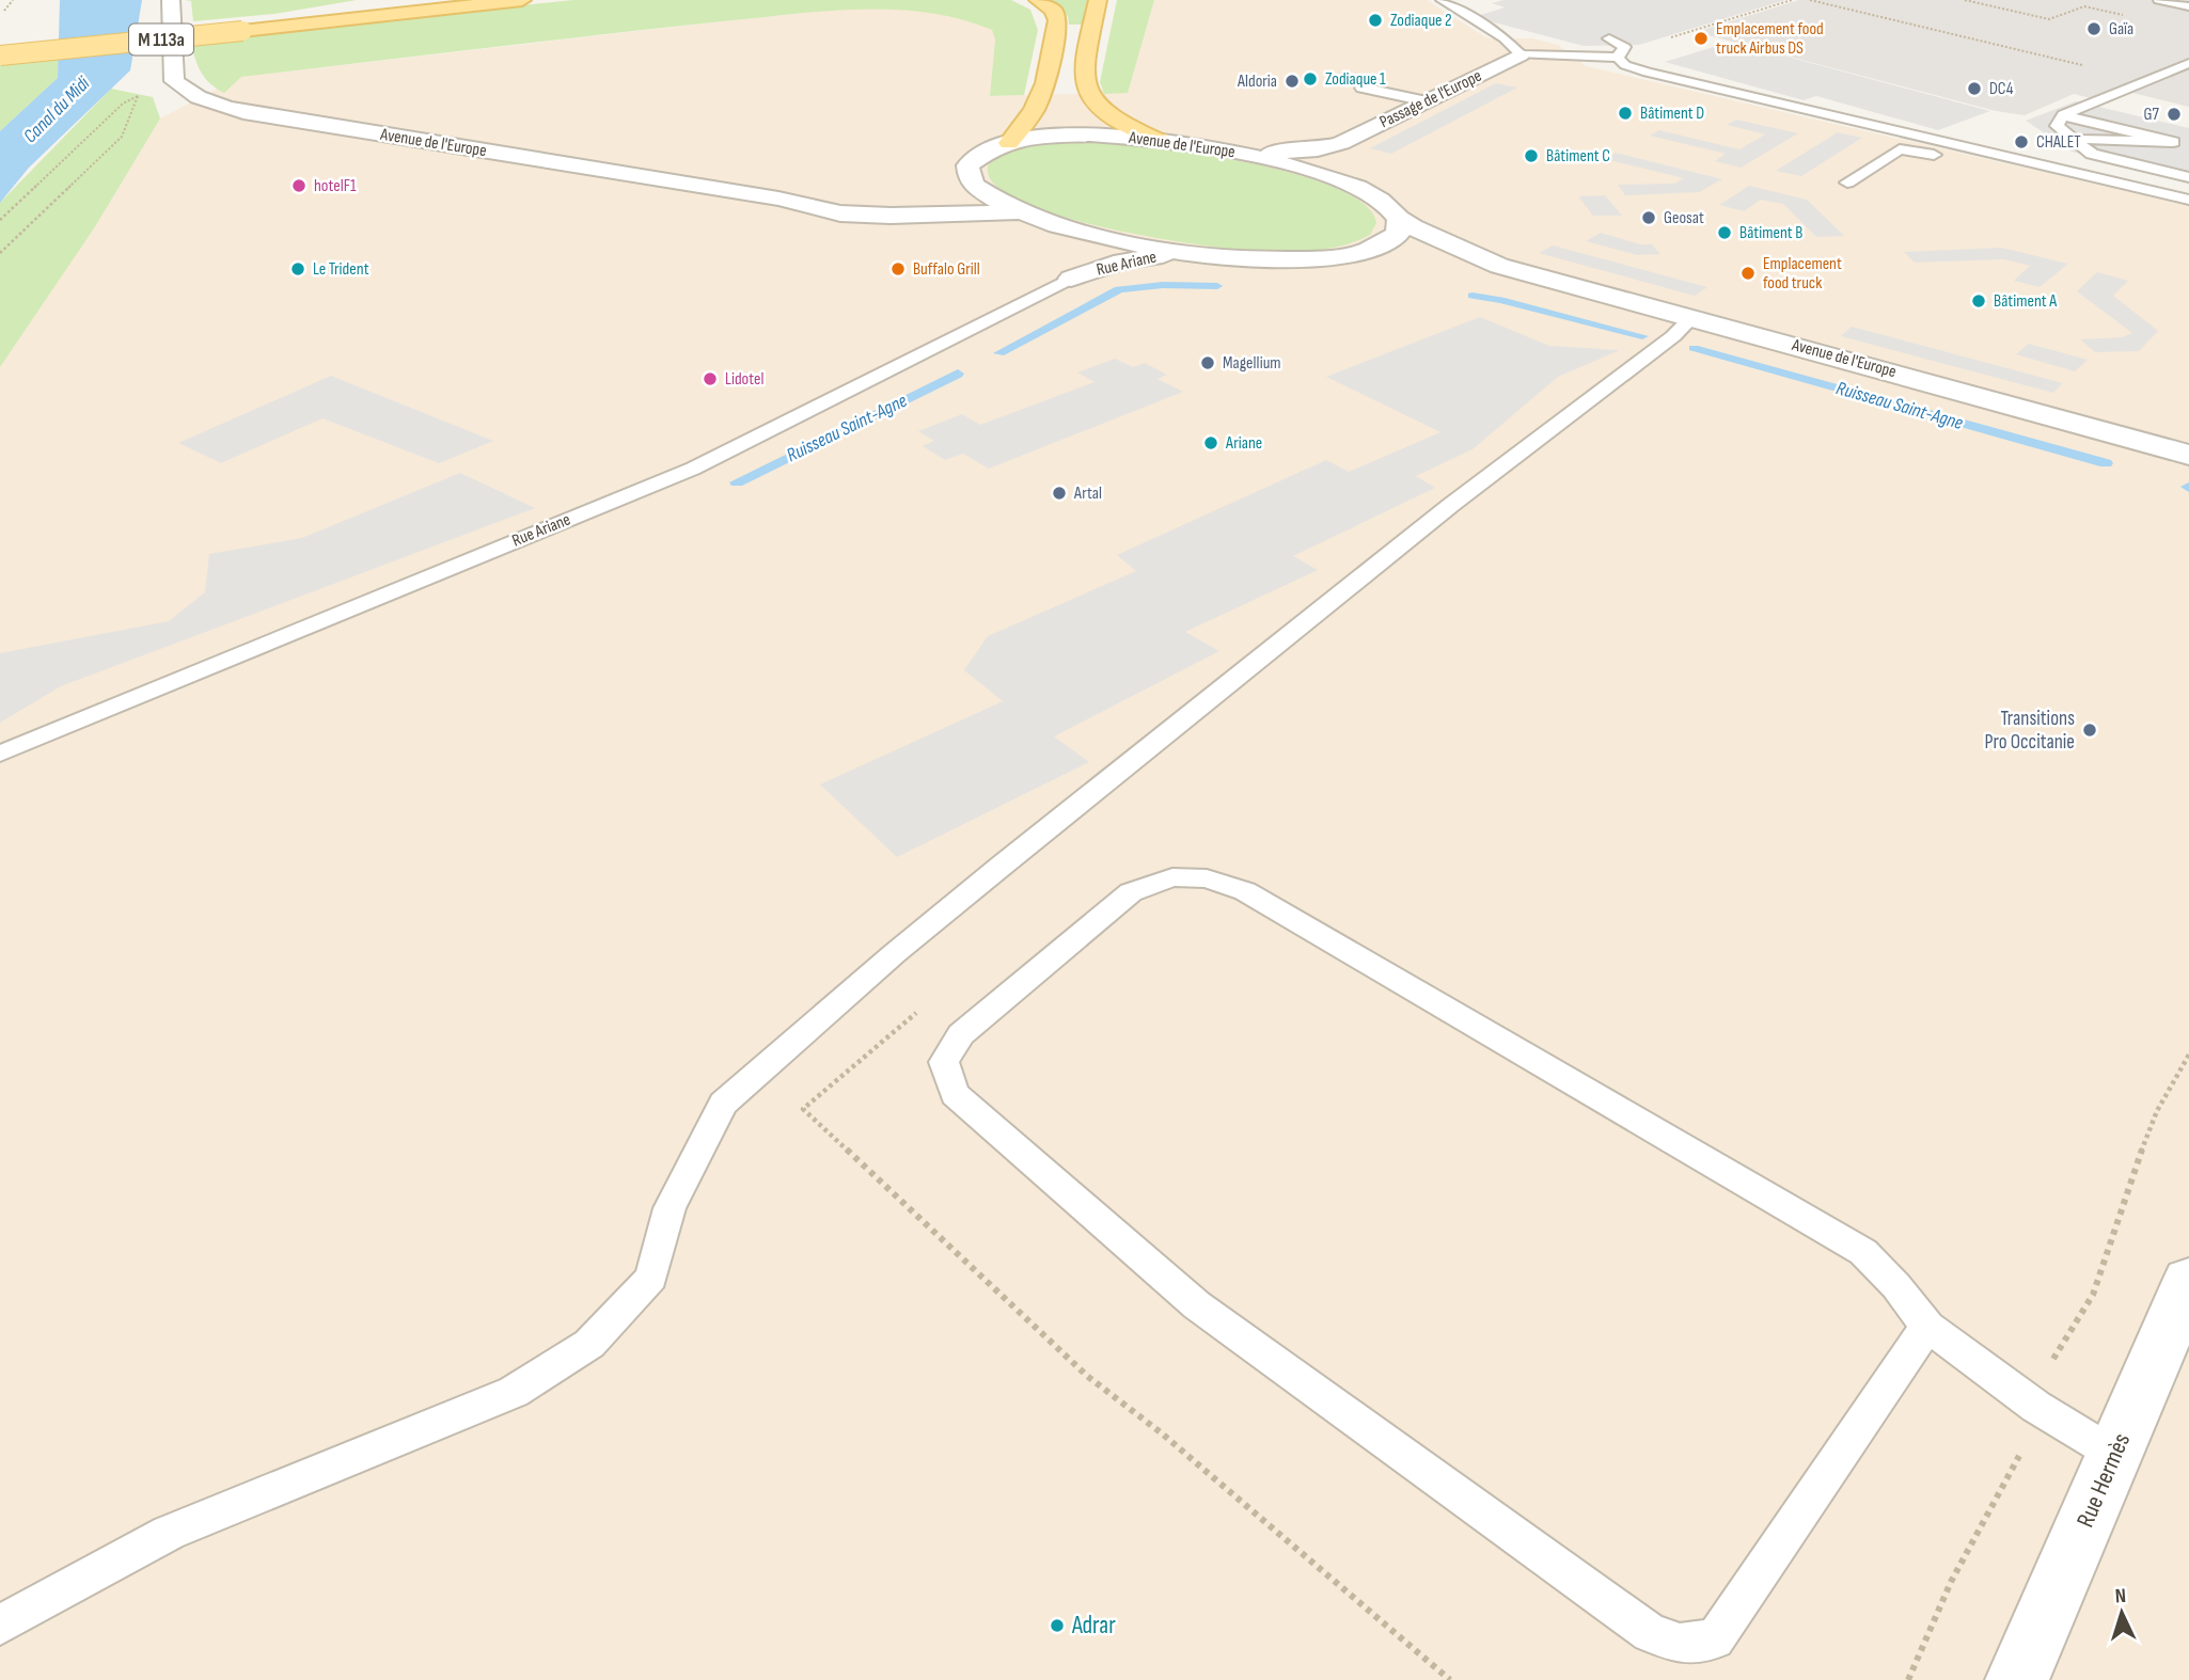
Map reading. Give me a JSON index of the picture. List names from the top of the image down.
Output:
{
  "streets": {
    "main road": ["M 113a"],
    "street": [
      "Passage de l'Europe",
      "Avenue de l'Europe",
      "Rue Ariane",
      "Rue Hermès"
    ]
  },
  "crossings": [
    ["Passage de l'Europe", "Avenue de l'Europe"],
    ["Avenue de l'Europe", "Rue Ariane"]
  ],
  "water": ["Canal du Midi", "Ruisseau Saint-Agne"],
  "places": [
    "Zodiaque 2",
    "Gaïa",
    "Emplacement food truck Airbus DS",
    "Zodiaque 1",
    "Aldoria",
    "DC4",
    "Bâtiment D",
    "G7",
    "CHALET",
    "Bâtiment C",
    "hotelF1",
    "Geosat",
    "Bâtiment B",
    "Le Trident",
    "Buffalo Grill",
    "Emplacement food truck",
    "Bâtiment A",
    "Magellium",
    "Lidotel",
    "Ariane",
    "Artal",
    "Transitions Pro Occitanie",
    "Adrar"
  ],
  "north": "top"
}
